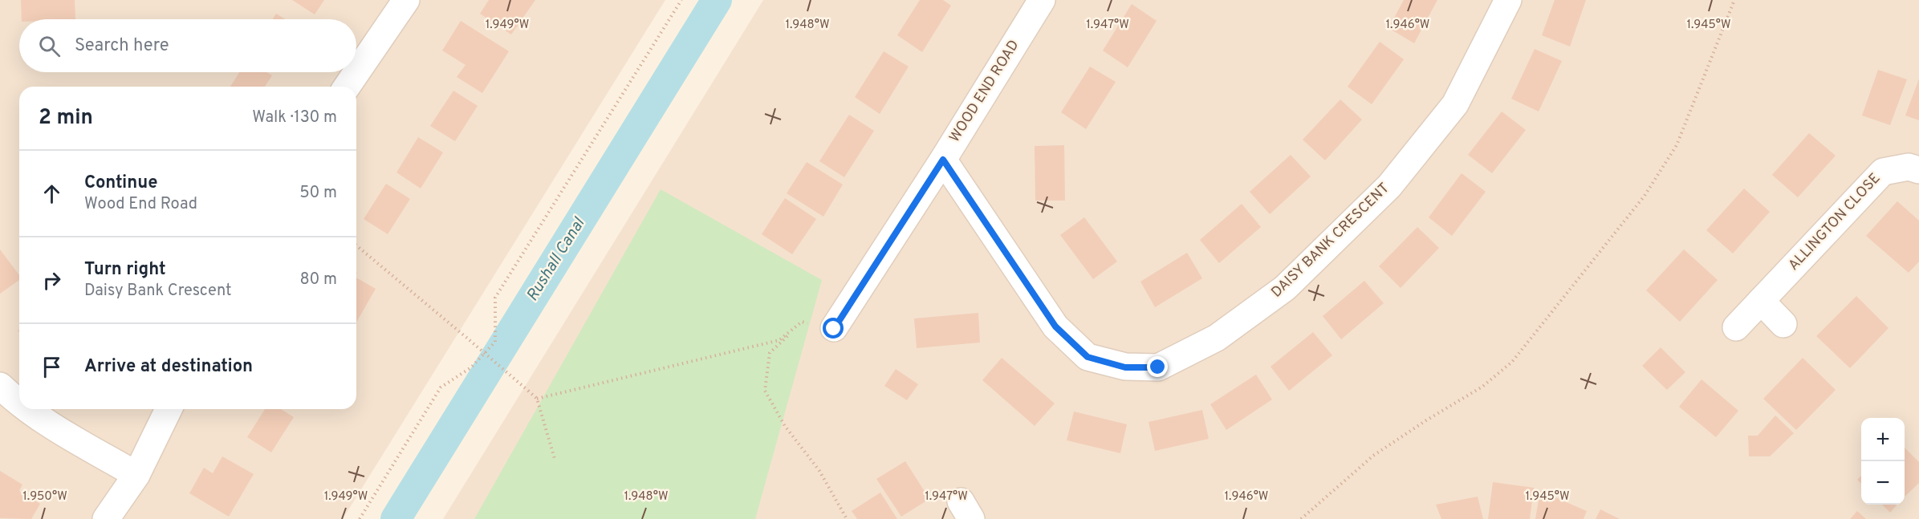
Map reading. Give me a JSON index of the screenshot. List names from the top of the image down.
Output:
{
  "streets": {
    "street": ["WOOD END ROAD", "ALLINGTON CLOSE", "DAISY BANK CRESCENT"]
  },
  "crossings": [
    ["WOOD END ROAD", "DAISY BANK CRESCENT"]
  ],
  "water": ["Rushall Canal"],
  "page": {
    "search": "Search here",
    "heading": ["2 min", "Walk · 130 m"],
    "list": [
      ["Continue", "Wood End Road", "50 m"],
      ["Turn right", "Daisy Bank Crescent", "80 m"],
      "Arrive at destination"
    ],
    "map_buttons": ["+", "−"]
  },
  "coordinates": [
    "1.949°W",
    "1.948°W",
    "1.947°W",
    "1.946°W",
    "1.945°W",
    "1.950°W"
  ]
}
